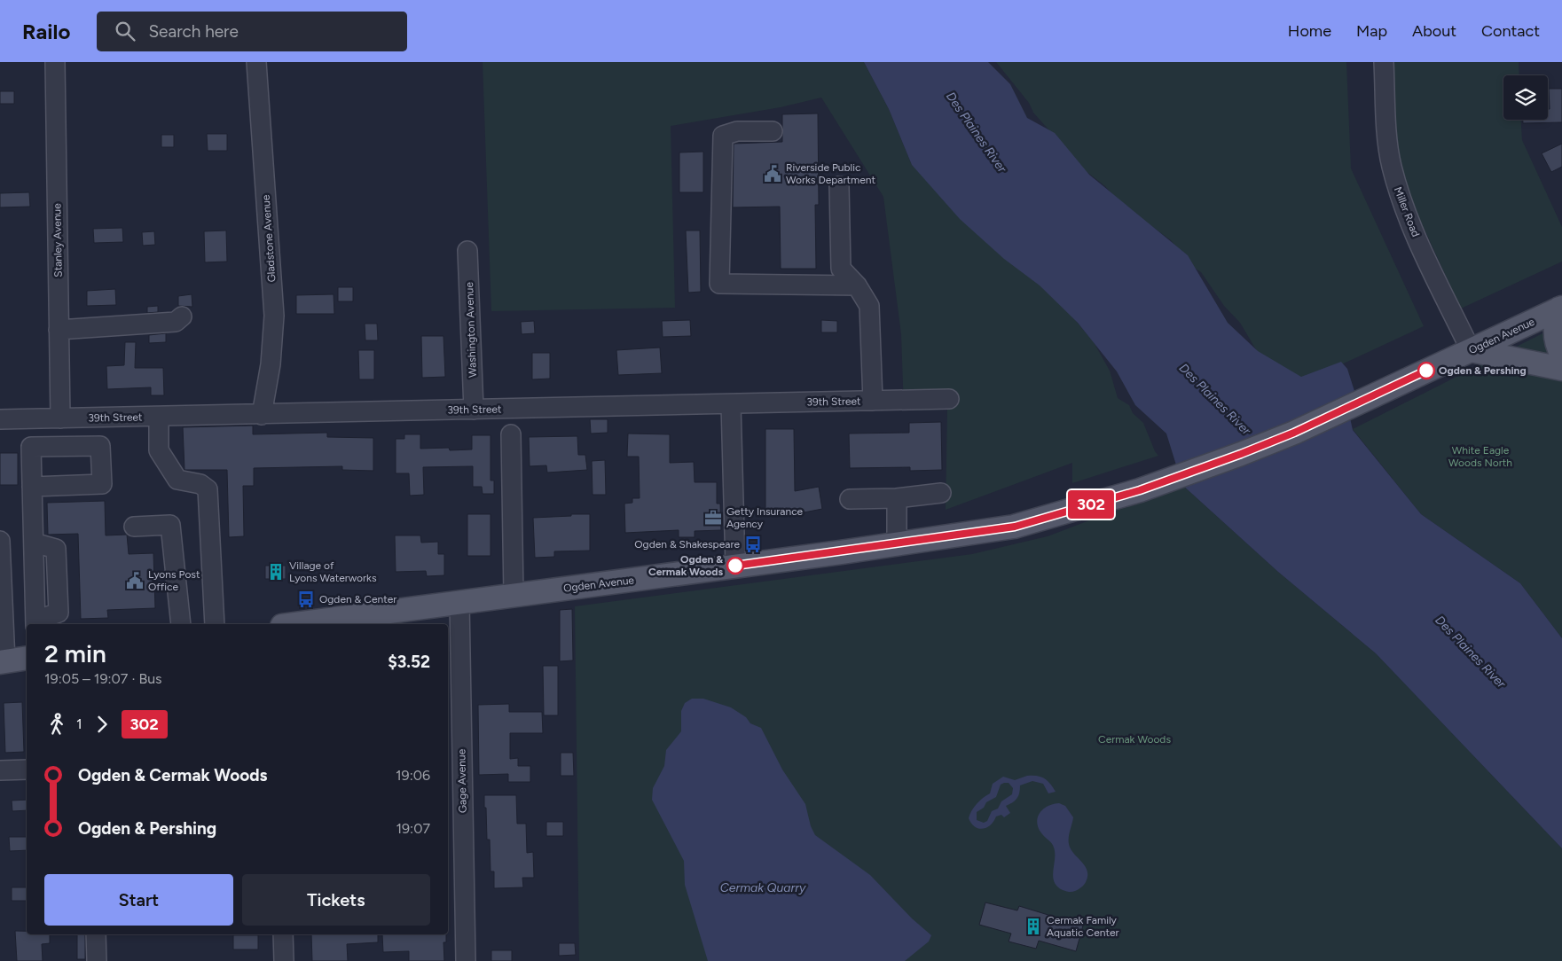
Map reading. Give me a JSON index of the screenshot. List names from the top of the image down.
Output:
{
  "streets": {
    "main road": ["Ogden Avenue"],
    "street": [
      "Miller Road",
      "Gladstone Avenue",
      "Stanley Avenue",
      "Washington Avenue",
      "39th Street",
      "Gage Avenue"
    ]
  },
  "crossings": [
    ["Miller Road", "Ogden Avenue"],
    ["Gladstone Avenue", "39th Street"],
    ["Stanley Avenue", "39th Street"],
    ["Washington Avenue", "39th Street"],
    ["Ogden Avenue", "Gage Avenue"]
  ],
  "water": ["Des Plaines River", "Cermak Quarry"],
  "parks": ["White Eagle Woods North", "Cermak Woods"],
  "places": {
    "public building": ["Riverside Public Works Department", "Lyons Post Office"],
    "other": ["Ogden & Pershing", "Ogden & Cermak Woods"],
    "office": ["Getty Insurance Agency"],
    "bus stop": ["Ogden & Shakespeare", "Ogden & Center"],
    "building": ["Village of Lyons Waterworks", "Cermak Family Aquatic Center"]
  },
  "lines": ["bus line 302"],
  "page": {
    "header": "Railo",
    "search": "Search here",
    "nav": [
      "Home",
      "Map",
      "About",
      "Contact"
    ],
    "on_map": "302",
    "heading": ["2 min", "19:05 – 19:07 · Bus", "$3.52"],
    "legs": ["1", "302"],
    "list": [
      {
        "name": "Ogden & Cermak Woods",
        "value": "19:06"
      },
      {
        "name": "Ogden & Pershing",
        "value": "19:07"
      }
    ],
    "buttons": ["Start", "Tickets"]
  }
}
